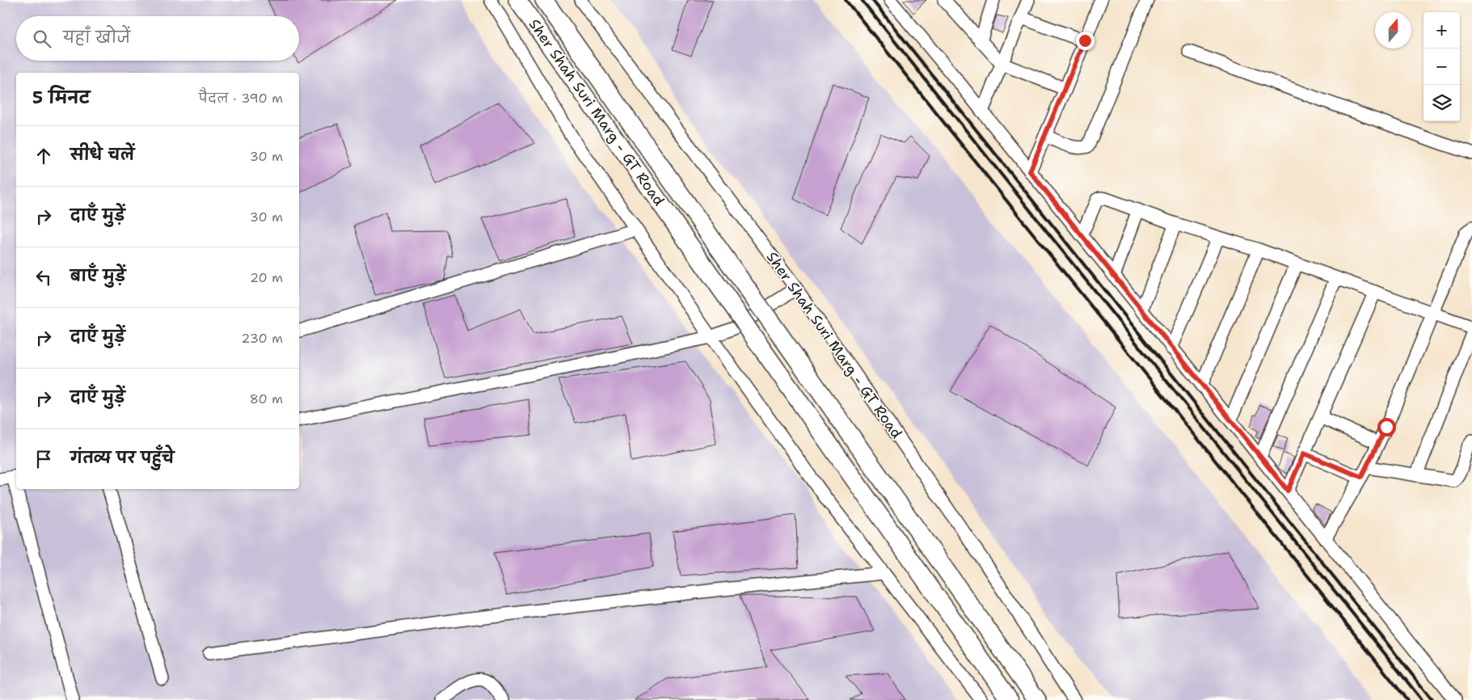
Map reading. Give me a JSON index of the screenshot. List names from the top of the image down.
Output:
{
  "streets": {
    "highway": ["Sher Shah Suri Marg - GT Road"]
  },
  "north": "top",
  "page": {
    "map_buttons": ["+", "−"],
    "search": "यहाँ खोजें",
    "heading": ["5 मिनट", "पैदल · 390 m"],
    "list": [
      ["सीधे चलें", "30 m"],
      ["दाएँ मुड़ें", "30 m"],
      ["बाएँ मुड़ें", "20 m"],
      ["दाएँ मुड़ें", "230 m"],
      ["दाएँ मुड़ें", "80 m"],
      "गंतव्य पर पहुँचे"
    ]
  }
}
